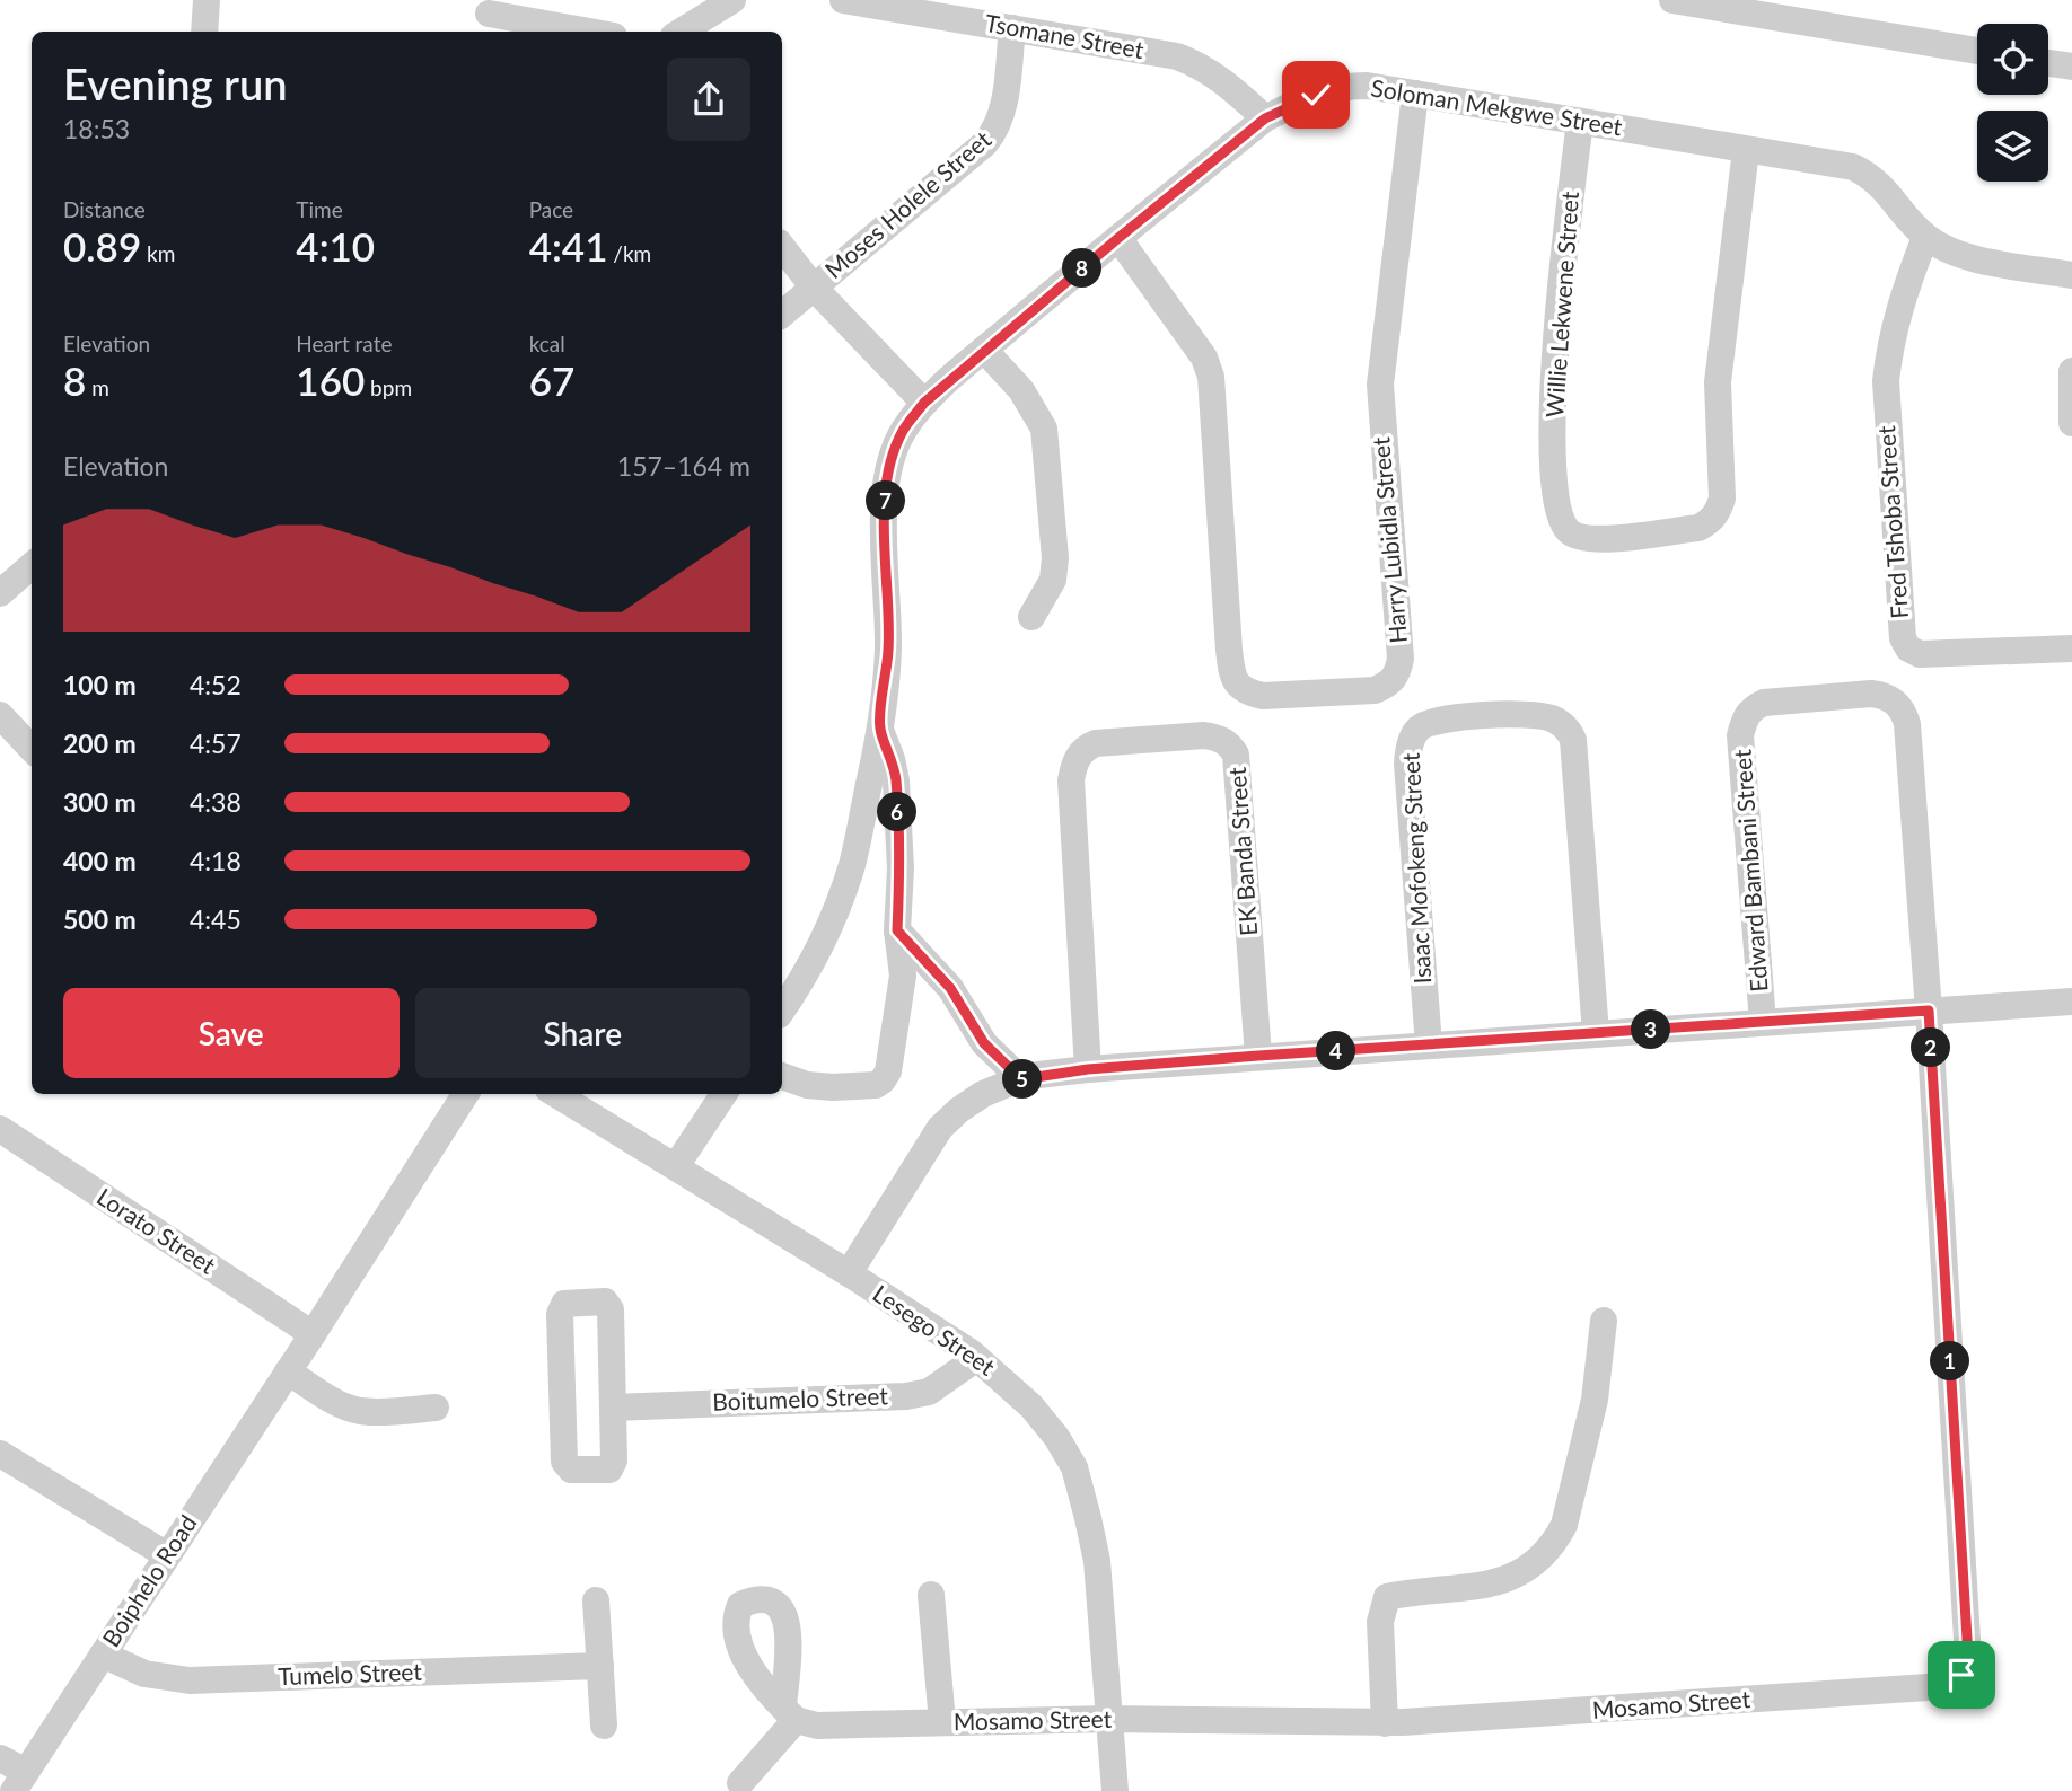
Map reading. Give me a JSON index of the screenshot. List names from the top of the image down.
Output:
{
  "streets": {
    "street": [
      "Tsomane Street",
      "Soloman Mekgwe Street",
      "Moses Holele Street",
      "Willie Lekwene Street",
      "Fred Tshoba Street",
      "Harry Lubidla Street",
      "EK Banda Street",
      "Isaac Mofokeng Street",
      "Edward Bambani Street",
      "Lorato Street",
      "Lesego Street",
      "Boitumelo Street",
      "Boiphelo Road",
      "Tumelo Street",
      "Mosamo Street"
    ]
  },
  "crossings": [
    ["Tsomane Street", "Soloman Mekgwe Street"],
    ["Tsomane Street", "Moses Holele Street"],
    ["Soloman Mekgwe Street", "Willie Lekwene Street"],
    ["Soloman Mekgwe Street", "Fred Tshoba Street"],
    ["Soloman Mekgwe Street", "Harry Lubidla Street"],
    ["Edward Bambani Street", "Mosamo Street"],
    ["Lorato Street", "Boiphelo Road"],
    ["Lesego Street", "Boitumelo Street"],
    ["Lesego Street", "Mosamo Street"],
    ["Boiphelo Road", "Tumelo Street"]
  ],
  "page": {
    "heading": ["Evening run", "18:53"],
    "stats": [
      ["Distance", "0.89 km"],
      ["Time", "4:10"],
      ["Pace", "4:41 /km"],
      ["Elevation", "8 m"],
      ["Heart rate", "160 bpm"],
      ["kcal", "67"]
    ],
    "pins": [
      "8",
      "7",
      "6",
      "3",
      "2",
      "4",
      "5",
      "1"
    ],
    "chart": ["Elevation", "157–164 m"],
    "list": [
      {
        "name": "100 m",
        "note": "4:52"
      },
      {
        "name": "200 m",
        "note": "4:57"
      },
      {
        "name": "300 m",
        "note": "4:38"
      },
      {
        "name": "400 m",
        "note": "4:18"
      },
      {
        "name": "500 m",
        "note": "4:45"
      }
    ],
    "buttons": ["Save", "Share"]
  }
}
